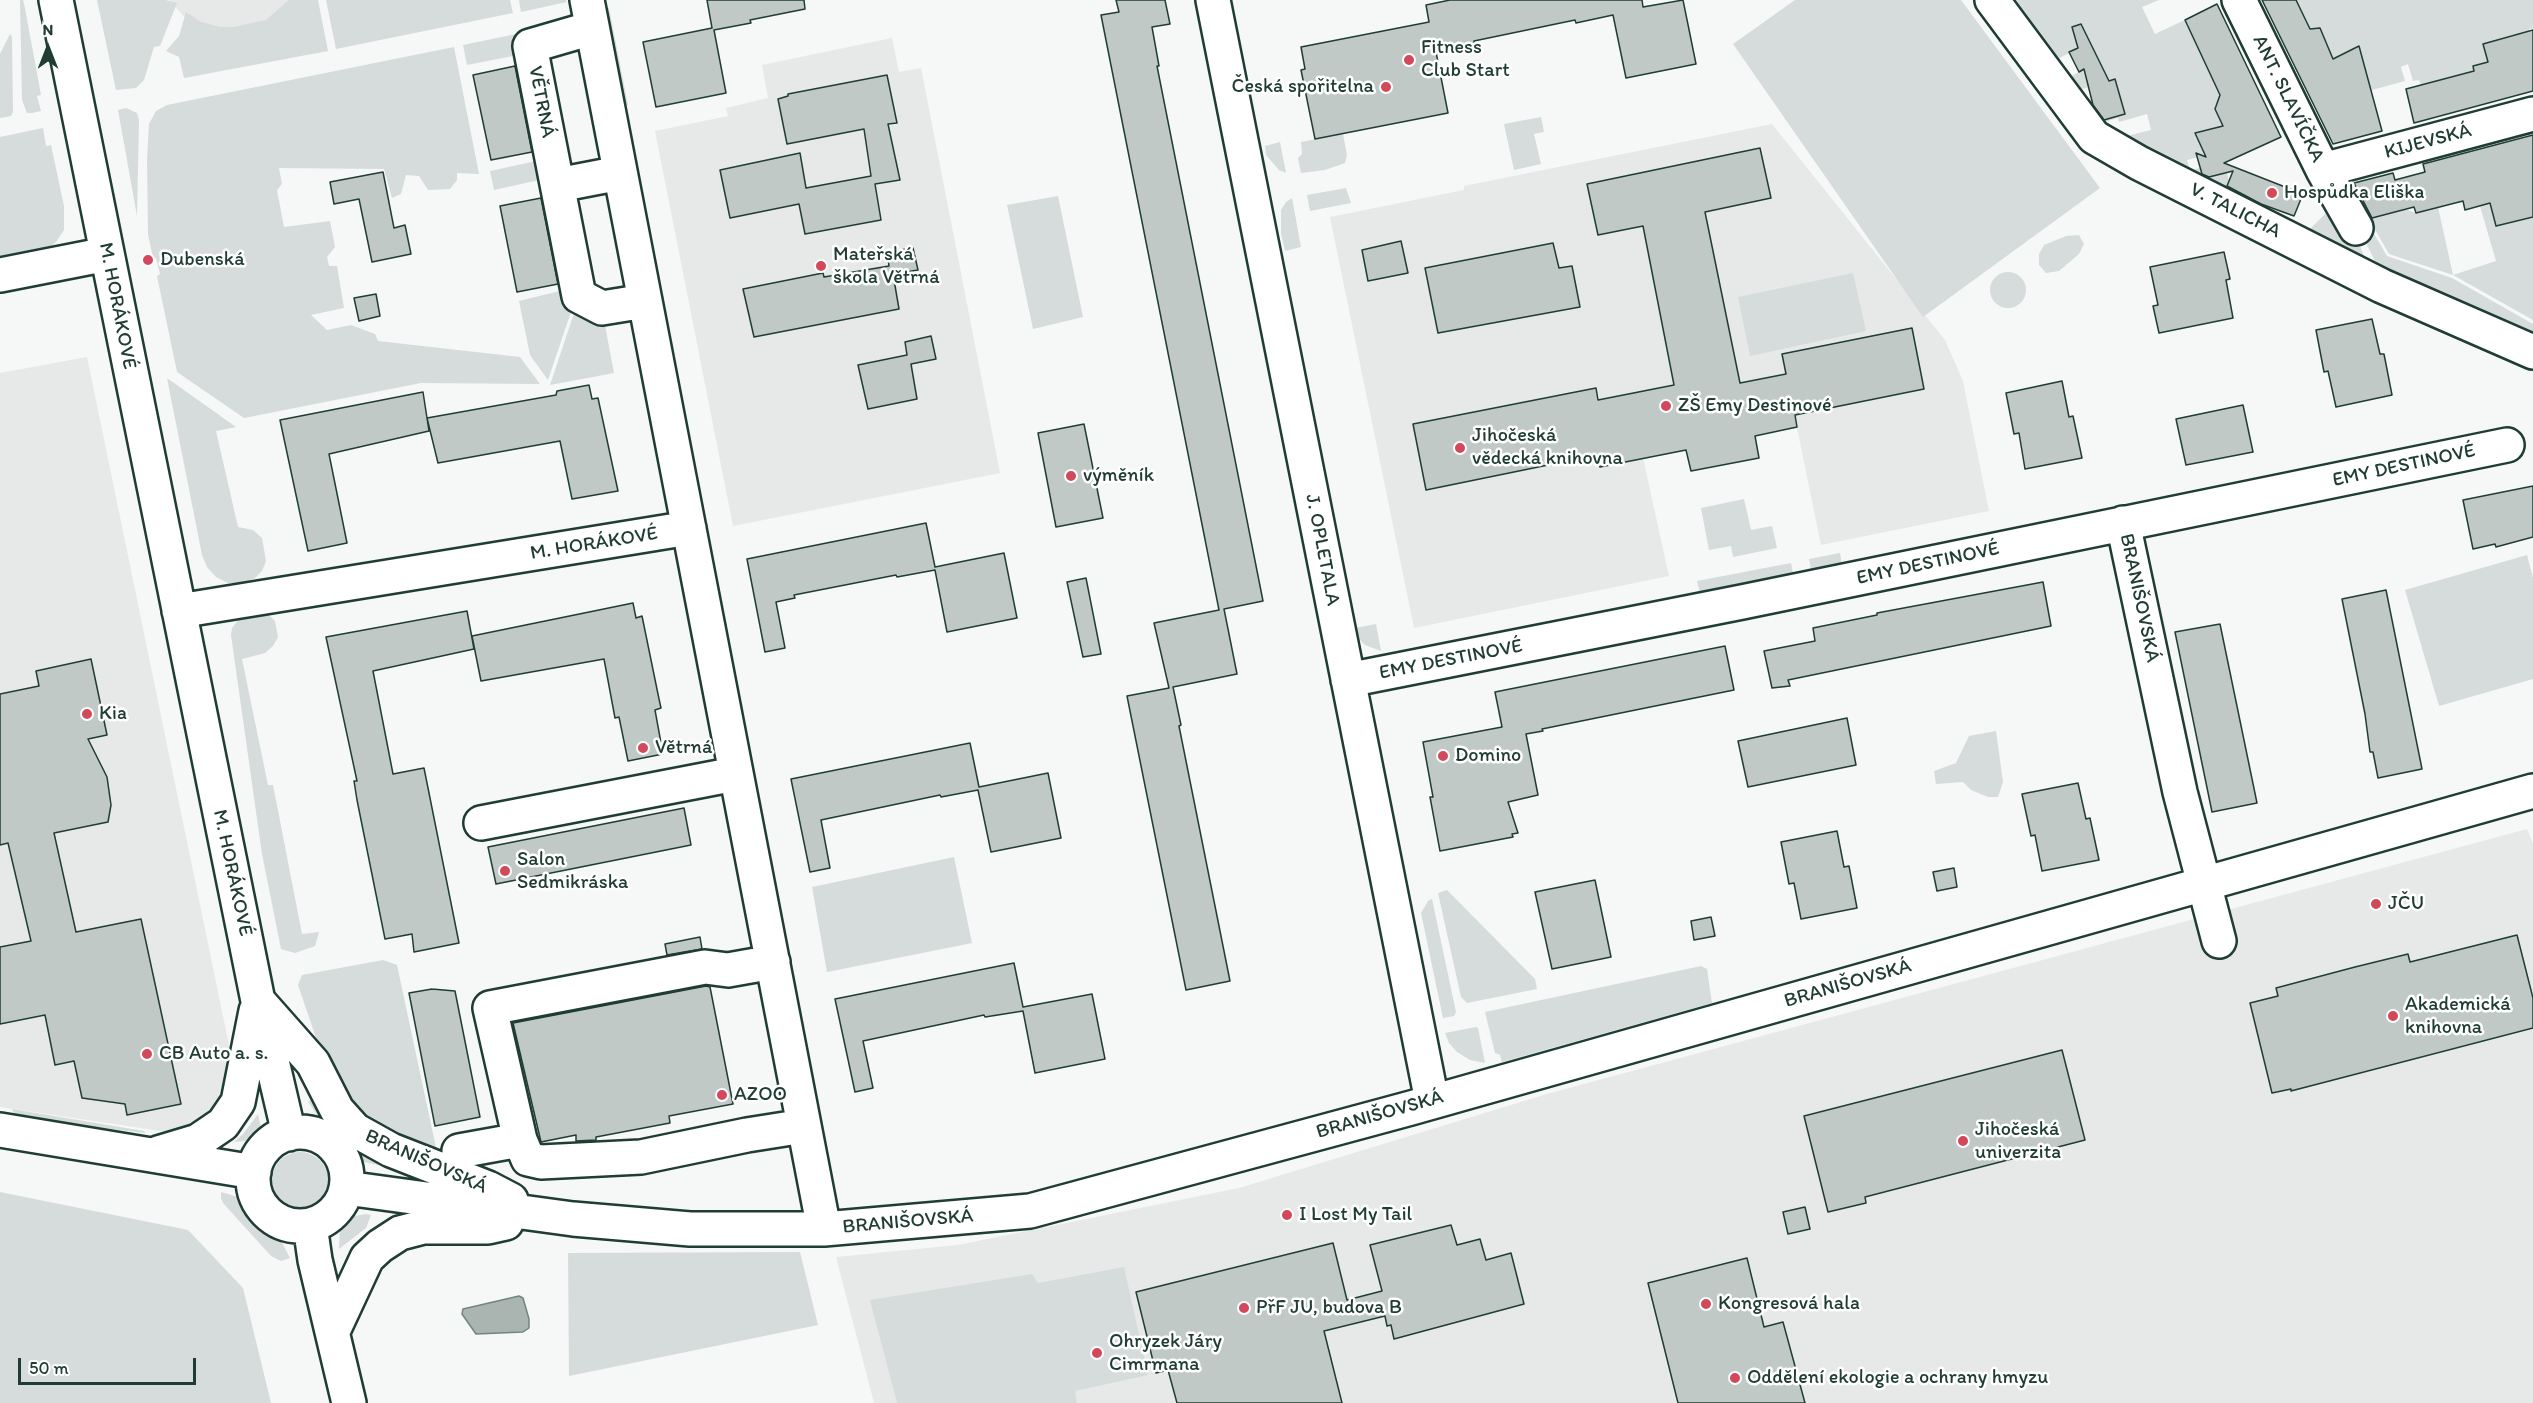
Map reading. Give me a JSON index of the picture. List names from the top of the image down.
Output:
{
  "streets": {
    "street": [
      "ANT. SLAVÍČKA",
      "VĚTRNÁ",
      "KIJEVSKÁ",
      "V. TALICHA",
      "M. HORÁKOVÉ",
      "EMY DESTINOVÉ",
      "J. OPLETALA",
      "BRANIŠOVSKÁ"
    ]
  },
  "crossings": [
    ["ANT. SLAVÍČKA", "KIJEVSKÁ"],
    ["VĚTRNÁ", "M. HORÁKOVÉ"],
    ["VĚTRNÁ", "BRANIŠOVSKÁ"],
    ["M. HORÁKOVÉ", "BRANIŠOVSKÁ"],
    ["EMY DESTINOVÉ", "J. OPLETALA"],
    ["EMY DESTINOVÉ", "BRANIŠOVSKÁ"],
    ["J. OPLETALA", "BRANIŠOVSKÁ"]
  ],
  "places": [
    "Fitness Club Start",
    "Česká spořitelna",
    "Hospůdka Eliška",
    "Dubenská",
    "Mateřská škola Větrná",
    "ZŠ Emy Destinové",
    "Jihočeská vědecká knihovna",
    "výměník",
    "Kia",
    "Větrná",
    "Domino",
    "Salon Sedmikráska",
    "JČU",
    "Akademická knihovna",
    "CB Auto a. s.",
    "AZOO",
    "Jihočeská univerzita",
    "I Lost My Tail",
    "Kongresová hala",
    "PřF JU, budova B",
    "Ohryzek Járy Cimrmana",
    "Oddělení ekologie a ochrany hmyzu"
  ],
  "scale_bar": "50 m",
  "north": "top"
}
